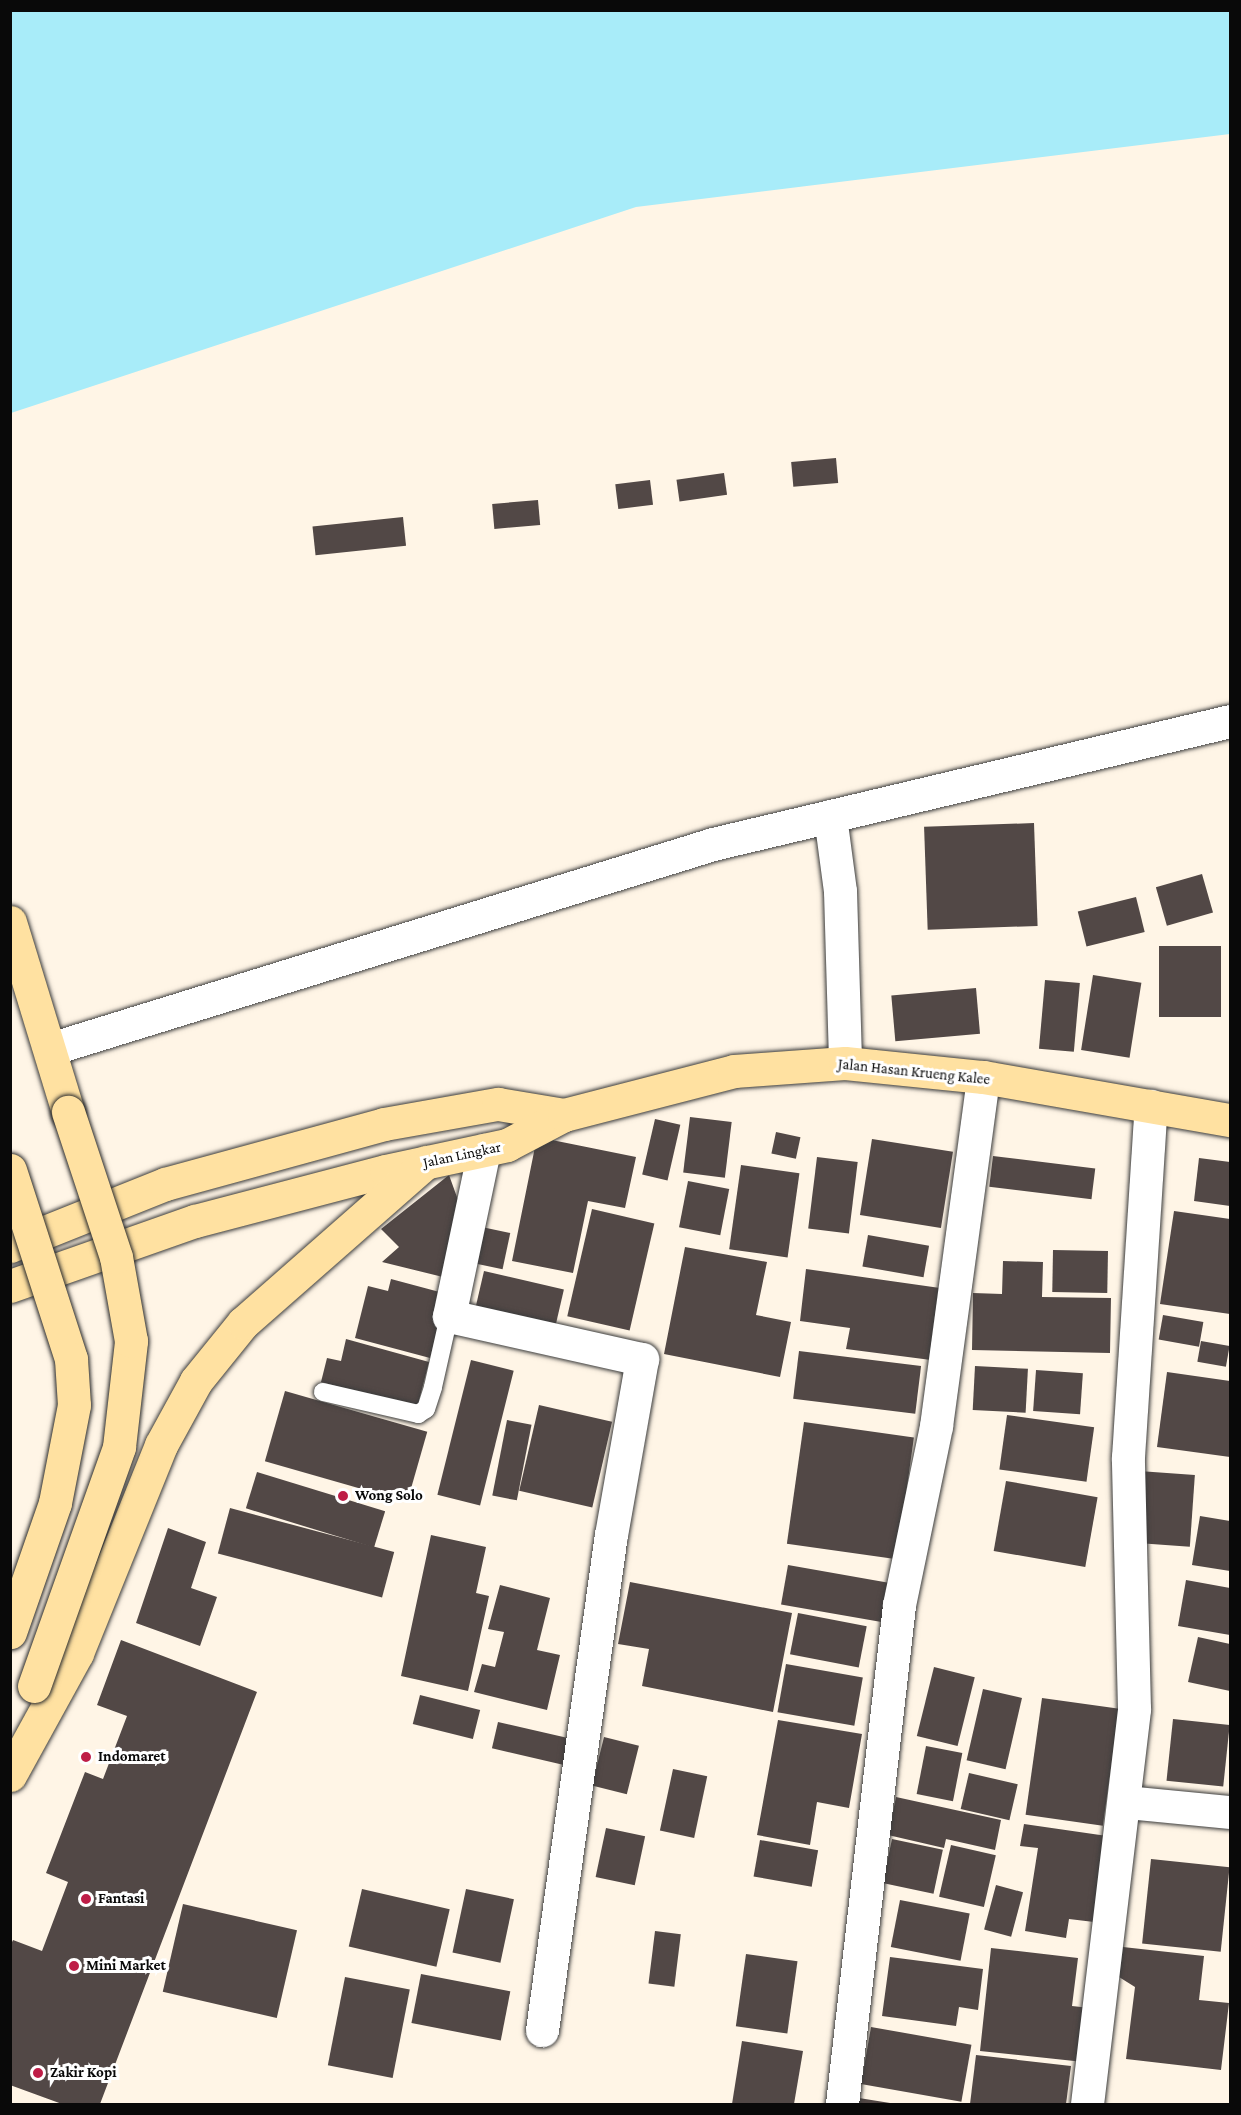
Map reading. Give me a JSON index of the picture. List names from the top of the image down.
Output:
{
  "streets": {
    "main road": ["Jalan Hasan Krueng Kalee", "Jalan Lingkar"]
  },
  "crossings": [
    ["Jalan Hasan Krueng Kalee", "Jalan Lingkar"]
  ],
  "places": [
    "Wong Solo",
    "Indomaret",
    "Fantasi",
    "Mini Market",
    "Zakir Kopi"
  ]
}
